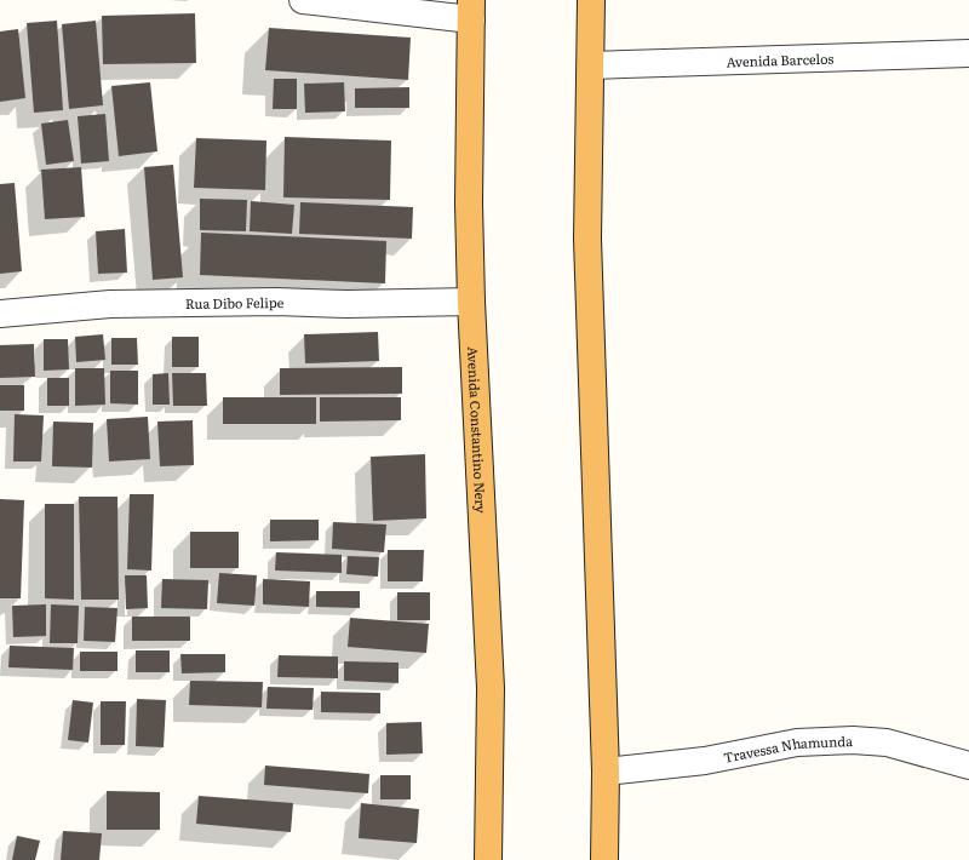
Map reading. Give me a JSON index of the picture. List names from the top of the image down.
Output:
{
  "streets": {
    "highway": ["Avenida Constantino Nery"],
    "street": ["Avenida Barcelos", "Rua Dibo Felipe", "Travessa Nhamunda"]
  },
  "crossings": [
    ["Rua Dibo Felipe", "Avenida Constantino Nery"]
  ]
}
